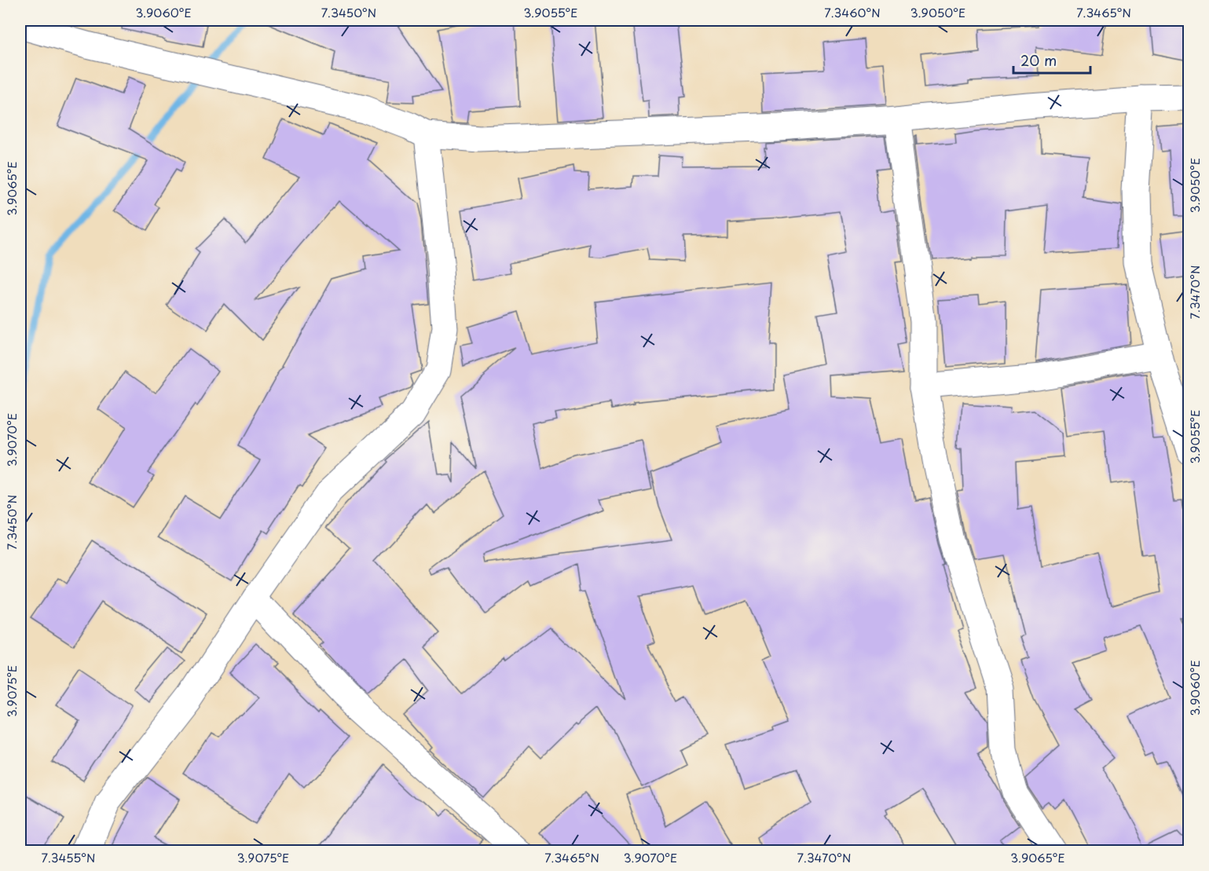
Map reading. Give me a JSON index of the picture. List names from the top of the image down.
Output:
{
  "scale_bar": "20 m",
  "coordinates": [
    "3.9060°E",
    "7.3450°N",
    "3.9055°E",
    "7.3460°N",
    "3.9050°E",
    "7.3465°N",
    "3.9065°E",
    "7.3470°N",
    "3.9070°E",
    "3.9075°E",
    "7.3455°N"
  ]
}
